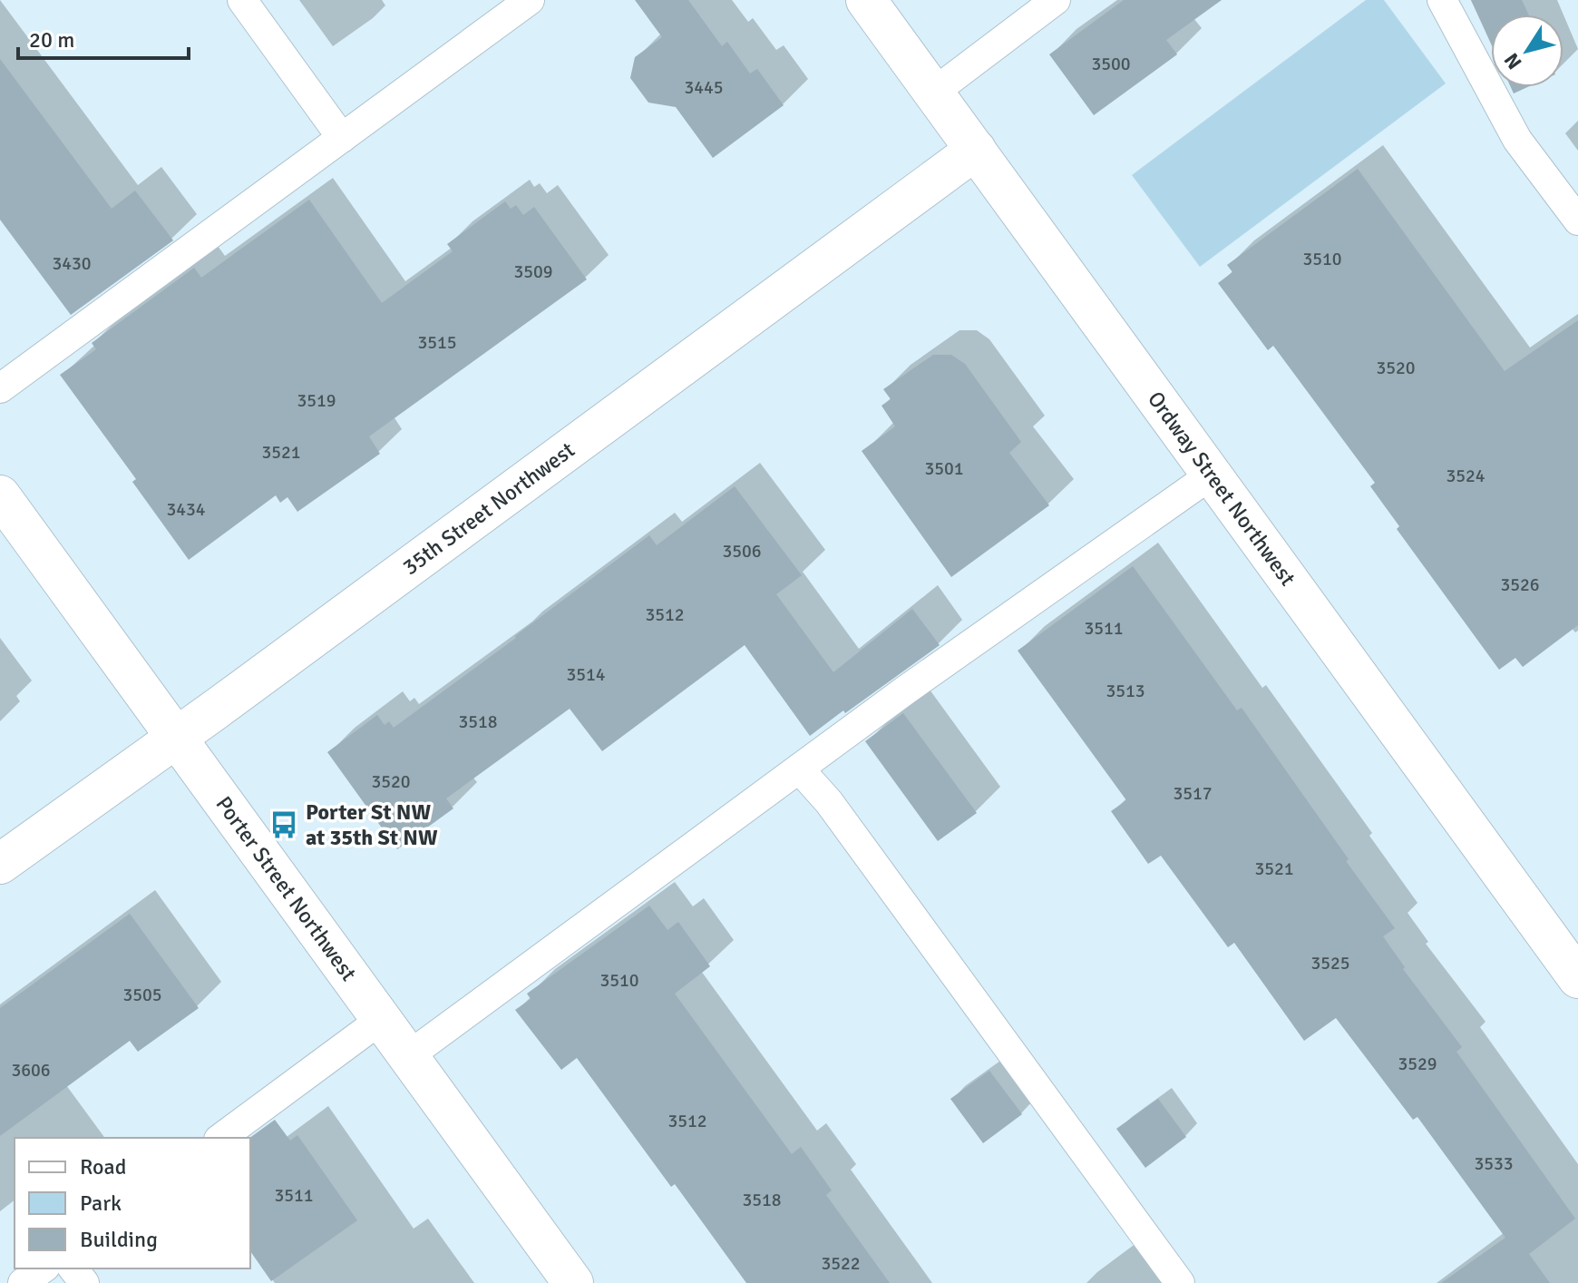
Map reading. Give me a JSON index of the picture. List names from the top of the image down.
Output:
{
  "streets": {
    "street": ["Ordway Street Northwest", "35th Street Northwest", "Porter Street Northwest"]
  },
  "crossings": [
    ["Ordway Street Northwest", "35th Street Northwest"],
    ["35th Street Northwest", "Porter Street Northwest"]
  ],
  "places": {
    "bus stop": ["Porter St NW at 35th St NW"]
  },
  "house_numbers": [
    "3500",
    "3445",
    "3510",
    "3430",
    "3509",
    "3515",
    "3520",
    "3519",
    "3521",
    "3501",
    "3524",
    "3434",
    "3506",
    "3526",
    "3512",
    "3511",
    "3514",
    "3513",
    "3518",
    "3520",
    "3517",
    "3521",
    "3525",
    "3510",
    "3505",
    "3529",
    "3606",
    "3512",
    "3533",
    "3511",
    "3518",
    "3522"
  ],
  "legend": ["Road", "Park", "Building"],
  "scale_bar": "20 m",
  "north": "bottom left"
}
